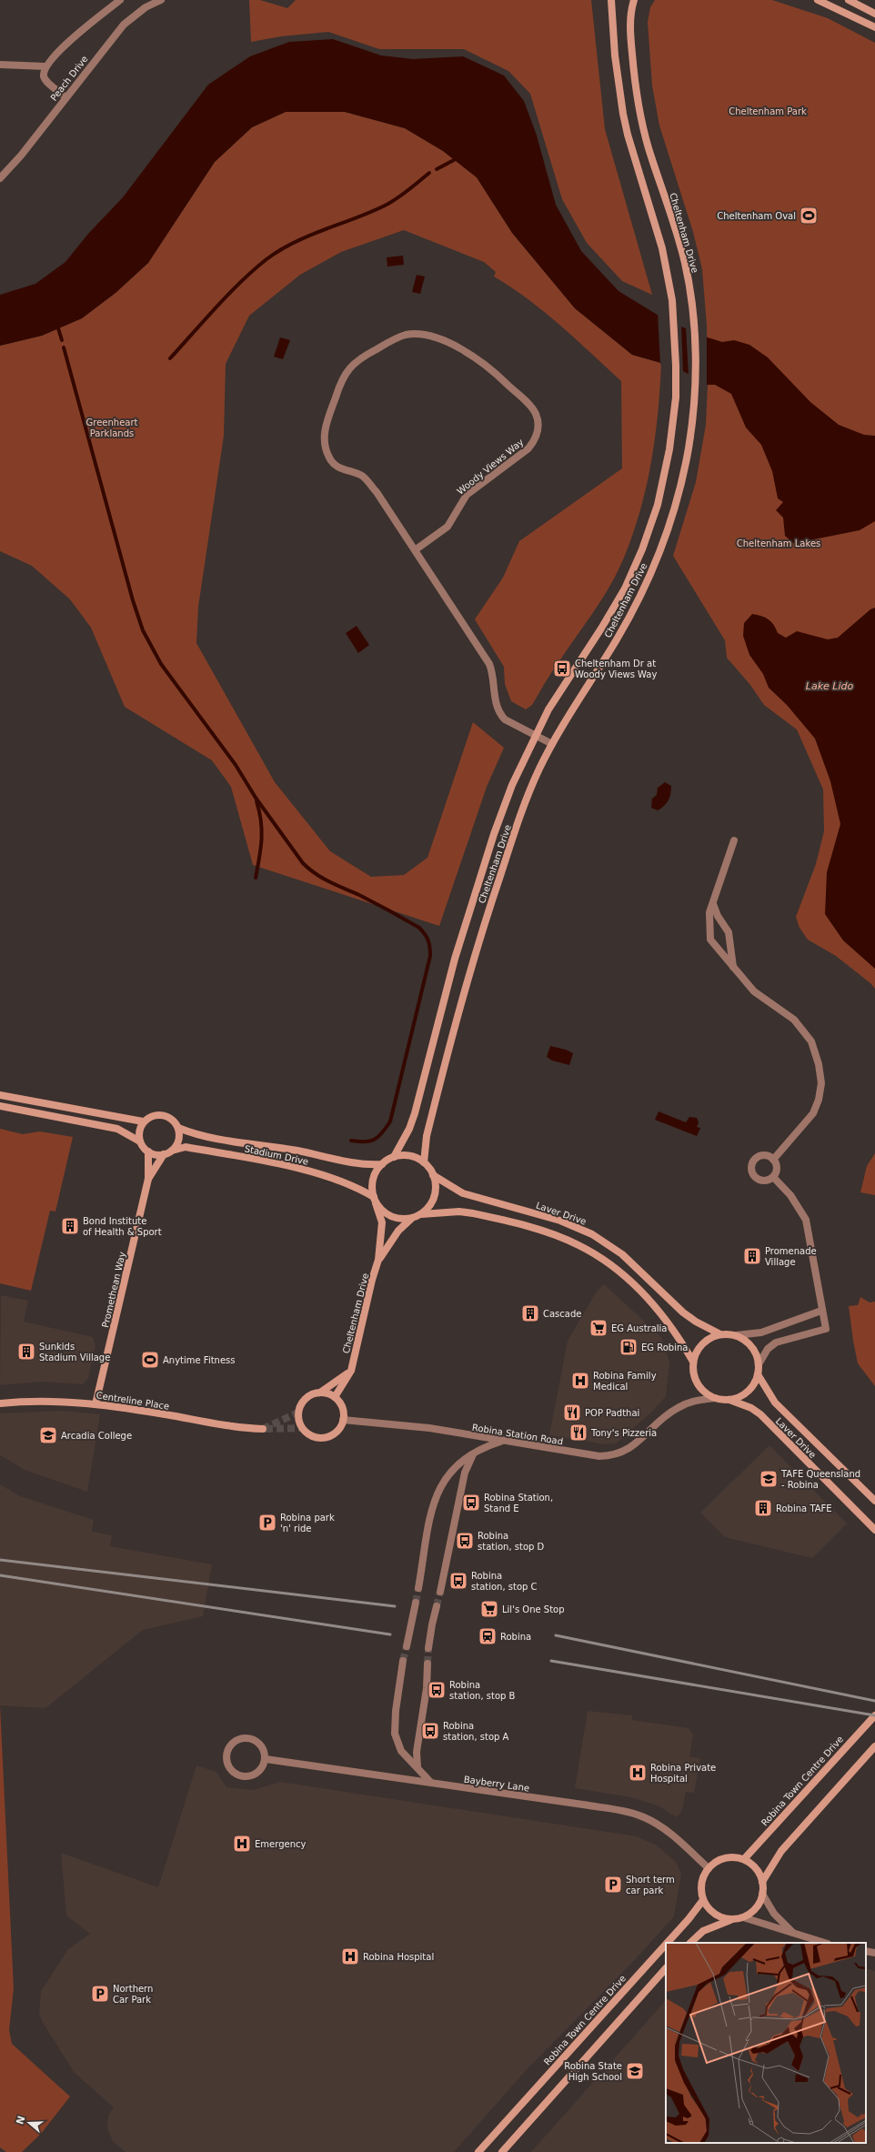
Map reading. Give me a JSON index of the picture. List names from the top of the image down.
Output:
{
  "streets": {
    "main road": [
      "Cheltenham Drive",
      "Stadium Drive",
      "Laver Drive",
      "Promethean Way",
      "Centreline Place",
      "Robina Town Centre Drive"
    ],
    "street": [
      "Peach Drive",
      "Woody Views Way",
      "Robina Station Road",
      "Bayberry Lane"
    ]
  },
  "crossings": [
    ["Cheltenham Drive", "Woody Views Way"],
    ["Cheltenham Drive", "Stadium Drive"],
    ["Cheltenham Drive", "Laver Drive"],
    ["Cheltenham Drive", "Robina Station Road"],
    ["Stadium Drive", "Laver Drive"],
    ["Laver Drive", "Robina Station Road"],
    ["Promethean Way", "Centreline Place"],
    ["Robina Town Centre Drive", "Bayberry Lane"]
  ],
  "water": ["Lake Lido"],
  "parks": ["Cheltenham Park", "Greenheart Parklands", "Cheltenham Lakes"],
  "places": {
    "sports": ["Cheltenham Oval", "Anytime Fitness"],
    "bus stop": [
      "Cheltenham Dr at Woody Views Way",
      "Robina Station, Stand E",
      "Robina station, stop D",
      "Robina station, stop C",
      "Robina station, stop B",
      "Robina station, stop A"
    ],
    "building": [
      "Bond Institute of Health & Sport",
      "Promenade Village",
      "Cascade",
      "Sunkids Stadium Village",
      "Robina TAFE"
    ],
    "supermarket": ["EG Australia", "Lil's One Stop"],
    "fuel station": ["EG Robina"],
    "hospital": [
      "Robina Family Medical",
      "Robina Private Hospital",
      "Emergency",
      "Robina Hospital"
    ],
    "restaurant": ["POP Padthai", "Tony's Pizzeria"],
    "school or university": ["Arcadia College", "TAFE Queensland - Robina", "Robina State High School"],
    "parking": ["Robina park 'n' ride", "Short term car park", "Northern Car Park"],
    "station": ["Robina"]
  },
  "north": "left"
}
